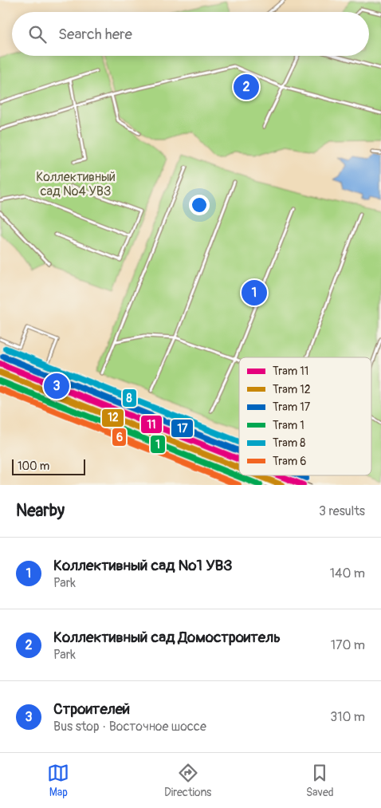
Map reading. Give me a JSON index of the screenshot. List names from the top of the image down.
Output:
{
  "parks": ["Коллективный сад №4 УВЗ"],
  "lines": [
    "tram line 8",
    "tram line 17",
    "tram line 11",
    "tram line 12",
    "tram line 1",
    "tram line 6"
  ],
  "legend": [
    "Tram 11",
    "Tram 12",
    "Tram 17",
    "Tram 1",
    "Tram 8",
    "Tram 6"
  ],
  "scale_bar": "100 m",
  "page": {
    "search": "Search here",
    "pins": ["2", "1", "3"],
    "scale": "100 m",
    "heading": ["Nearby", "3 results"],
    "list": [
      {
        "mark": "1",
        "name": "Коллективный сад №1 УВЗ",
        "note": "Park",
        "value": "140 m"
      },
      {
        "mark": "2",
        "name": "Коллективный сад Домостроитель",
        "note": "Park",
        "value": "170 m"
      },
      {
        "mark": "3",
        "name": "Строителей",
        "note": "Bus stop · Восточное шоссе",
        "value": "310 m"
      }
    ],
    "nav": ["Map", "Directions", "Saved"]
  }
}
